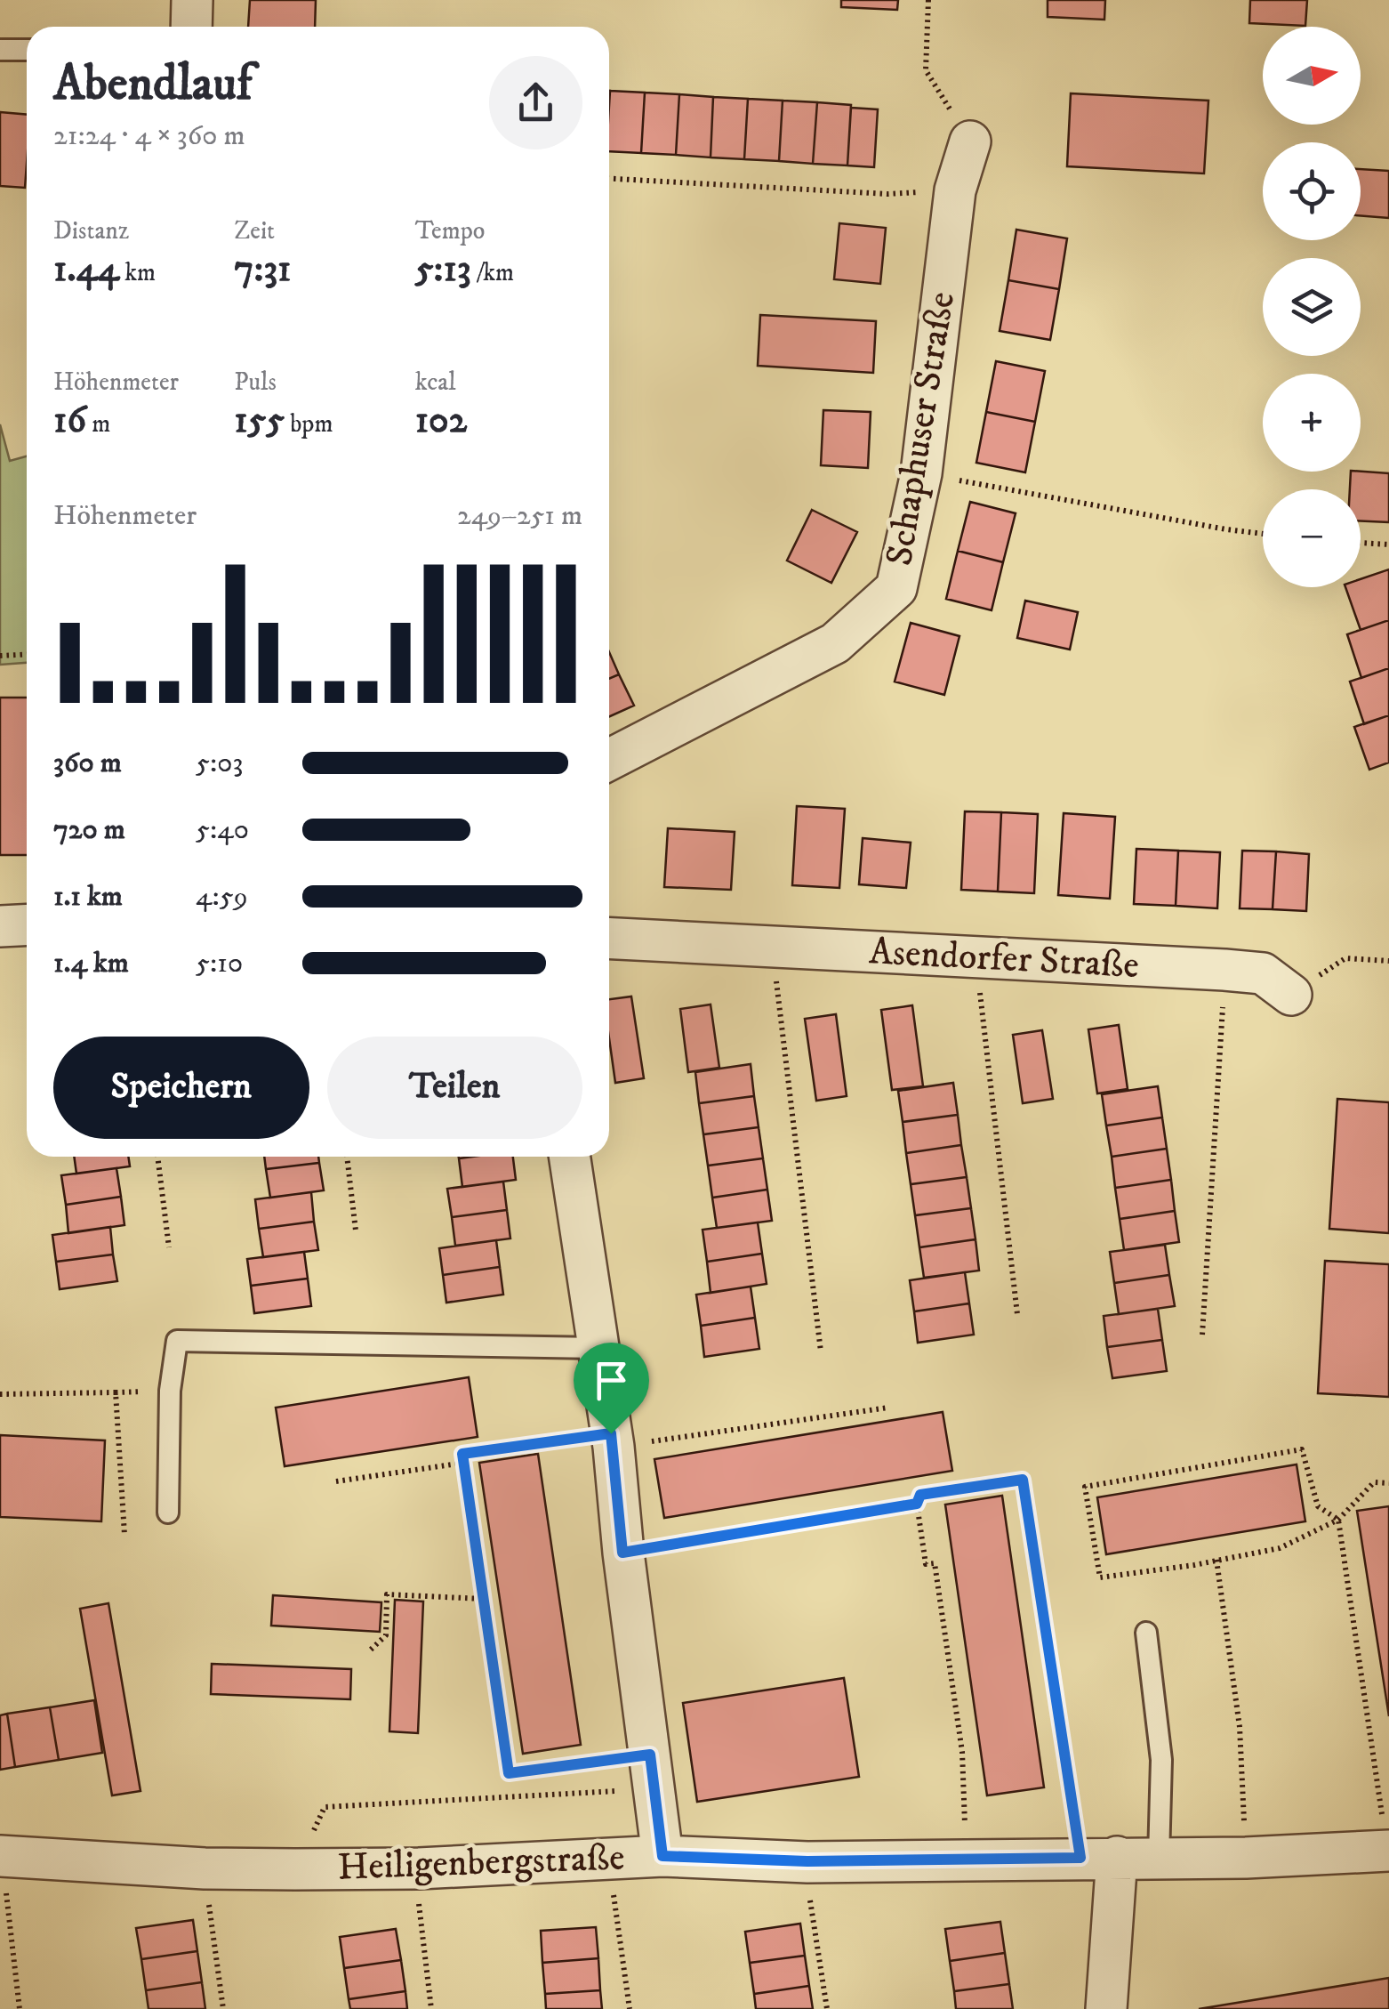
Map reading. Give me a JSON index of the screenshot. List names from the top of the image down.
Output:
{
  "streets": {
    "street": ["Schaphuser Straße", "Asendorfer Straße", "Heiligenbergstraße"]
  },
  "north": "right",
  "page": {
    "map_buttons": ["+", "−"],
    "heading": ["Abendlauf", "21:24 · 4 × 360 m"],
    "stats": [
      ["Distanz", "1.44 km"],
      ["Zeit", "7:31"],
      ["Tempo", "5:13 /km"],
      ["Höhenmeter", "16 m"],
      ["Puls", "155 bpm"],
      ["kcal", "102"]
    ],
    "chart": ["Höhenmeter", "249–251 m"],
    "list": [
      {
        "name": "360 m",
        "note": "5:03"
      },
      {
        "name": "720 m",
        "note": "5:40"
      },
      {
        "name": "1.1 km",
        "note": "4:59"
      },
      {
        "name": "1.4 km",
        "note": "5:10"
      }
    ],
    "buttons": ["Speichern", "Teilen"]
  }
}
